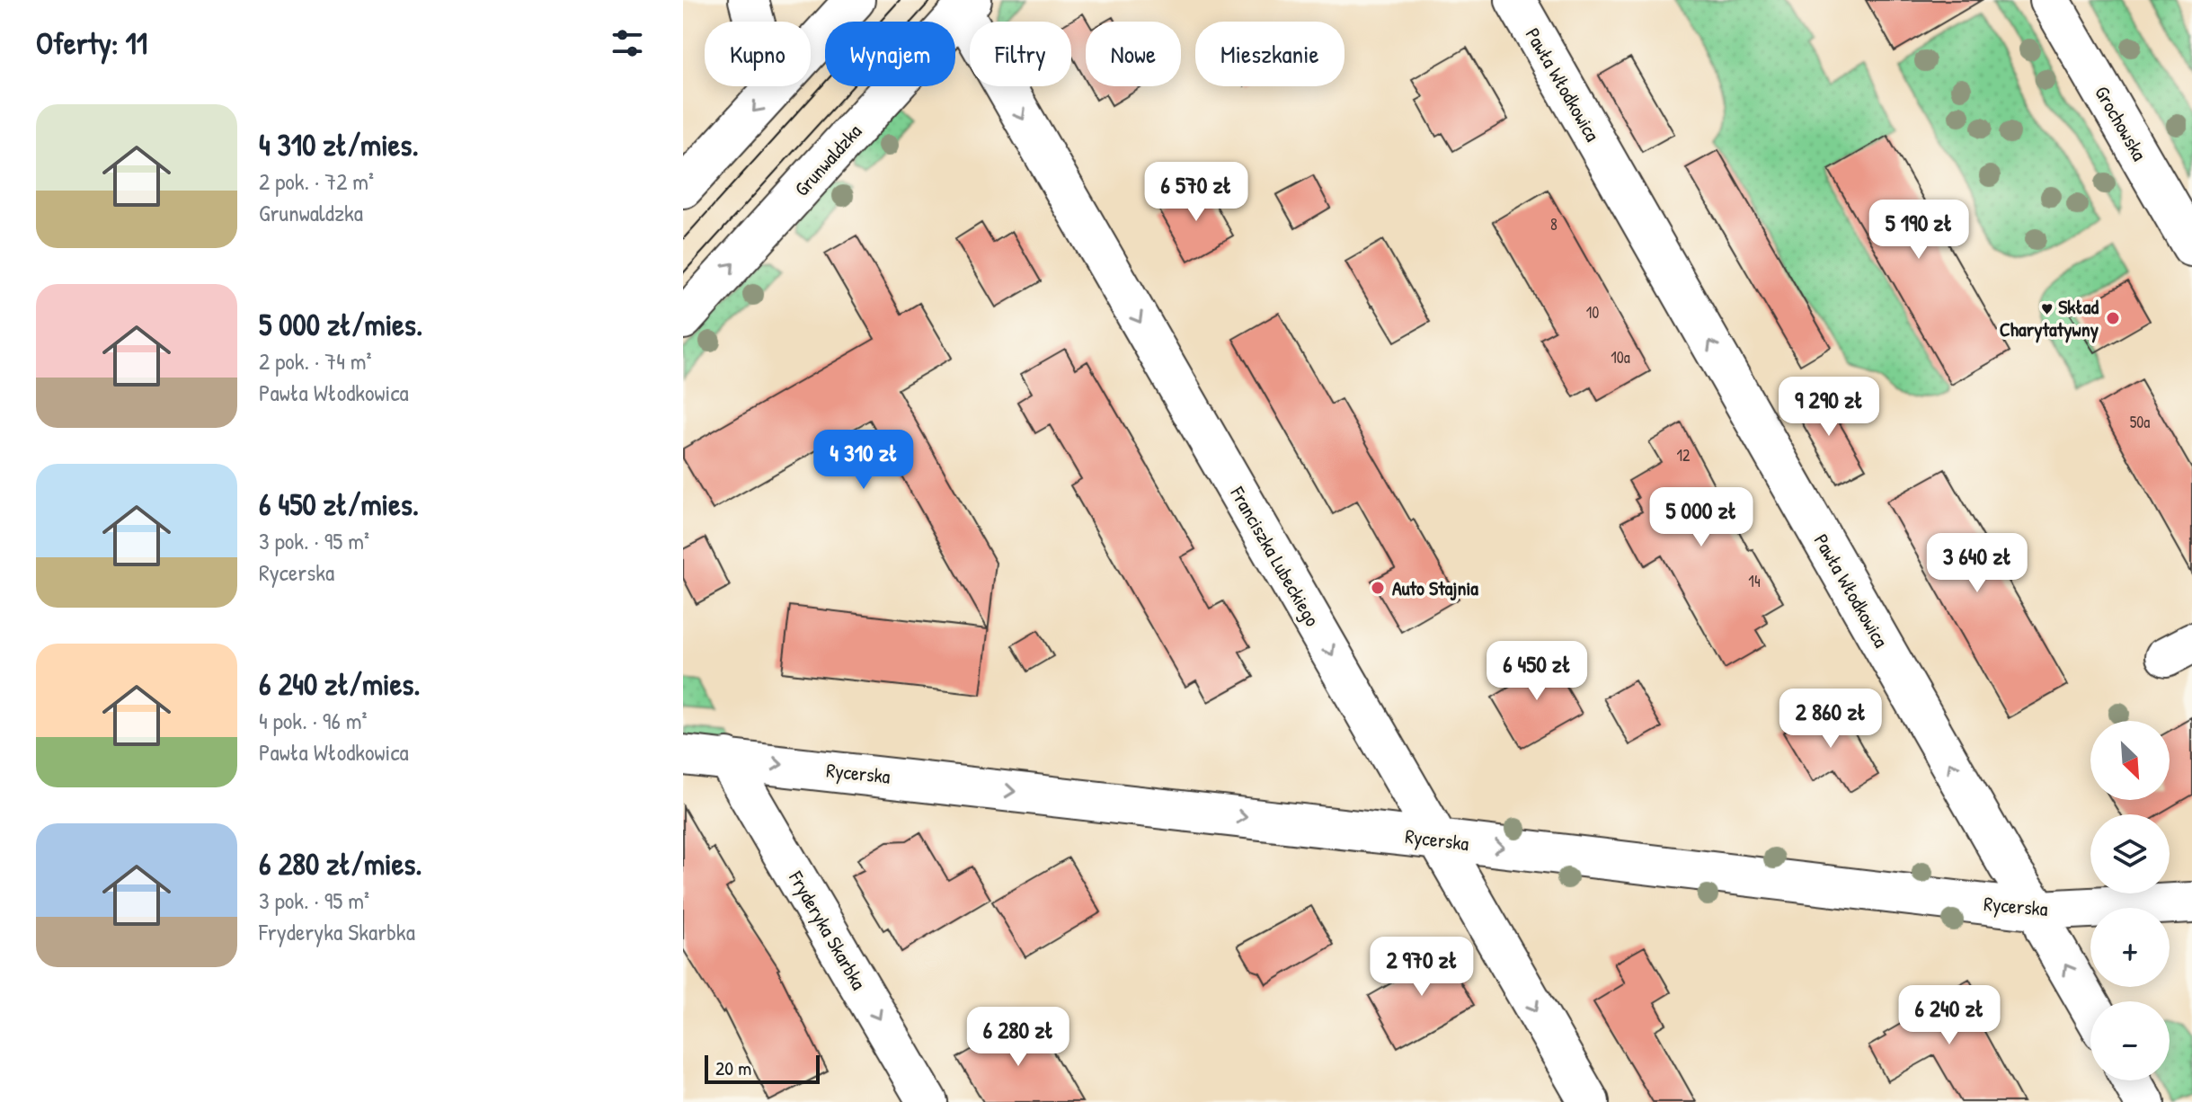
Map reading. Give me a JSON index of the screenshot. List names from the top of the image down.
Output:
{
  "streets": {
    "street": [
      "Pawła Włodkowica",
      "Grochowska",
      "Grunwaldzka",
      "Franciszka Lubeckiego",
      "Rycerska",
      "Fryderyka Skarbka"
    ]
  },
  "crossings": [
    ["Pawła Włodkowica", "Rycerska"],
    ["Grunwaldzka", "Franciszka Lubeckiego"],
    ["Franciszka Lubeckiego", "Rycerska"],
    ["Rycerska", "Fryderyka Skarbka"]
  ],
  "one_way": [
    "Pawła Włodkowica",
    "Franciszka Lubeckiego",
    "Rycerska",
    "Fryderyka Skarbka"
  ],
  "places": ["♥ Skład Charytatywny", "Auto Stajnia"],
  "house_numbers": [
    "8",
    "10",
    "10a",
    "50a",
    "12",
    "14"
  ],
  "scale_bar": "20 m",
  "north": "bottom right",
  "page": {
    "heading": "Oferty: 11",
    "chip": [
      "Kupno",
      "Wynajem",
      "Filtry",
      "Nowe",
      "Mieszkanie"
    ],
    "list": [
      {
        "name": "4 310 zł/mies.",
        "note": "2 pok. · 72 m² · Grunwaldzka"
      },
      {
        "name": "5 000 zł/mies.",
        "note": "2 pok. · 74 m² · Pawła Włodkowica"
      },
      {
        "name": "6 450 zł/mies.",
        "note": "3 pok. · 95 m² · Rycerska"
      },
      {
        "name": "6 240 zł/mies.",
        "note": "4 pok. · 96 m² · Pawła Włodkowica"
      },
      {
        "name": "6 280 zł/mies.",
        "note": "3 pok. · 95 m² · Fryderyka Skarbka"
      }
    ],
    "price": [
      "6 570 zł",
      "5 190 zł",
      "9 290 zł",
      "4 310 zł",
      "5 000 zł",
      "3 640 zł",
      "6 450 zł",
      "2 860 zł",
      "2 970 zł",
      "6 240 zł",
      "6 280 zł"
    ],
    "map_buttons": ["+", "−"],
    "scale": "20 m"
  }
}
